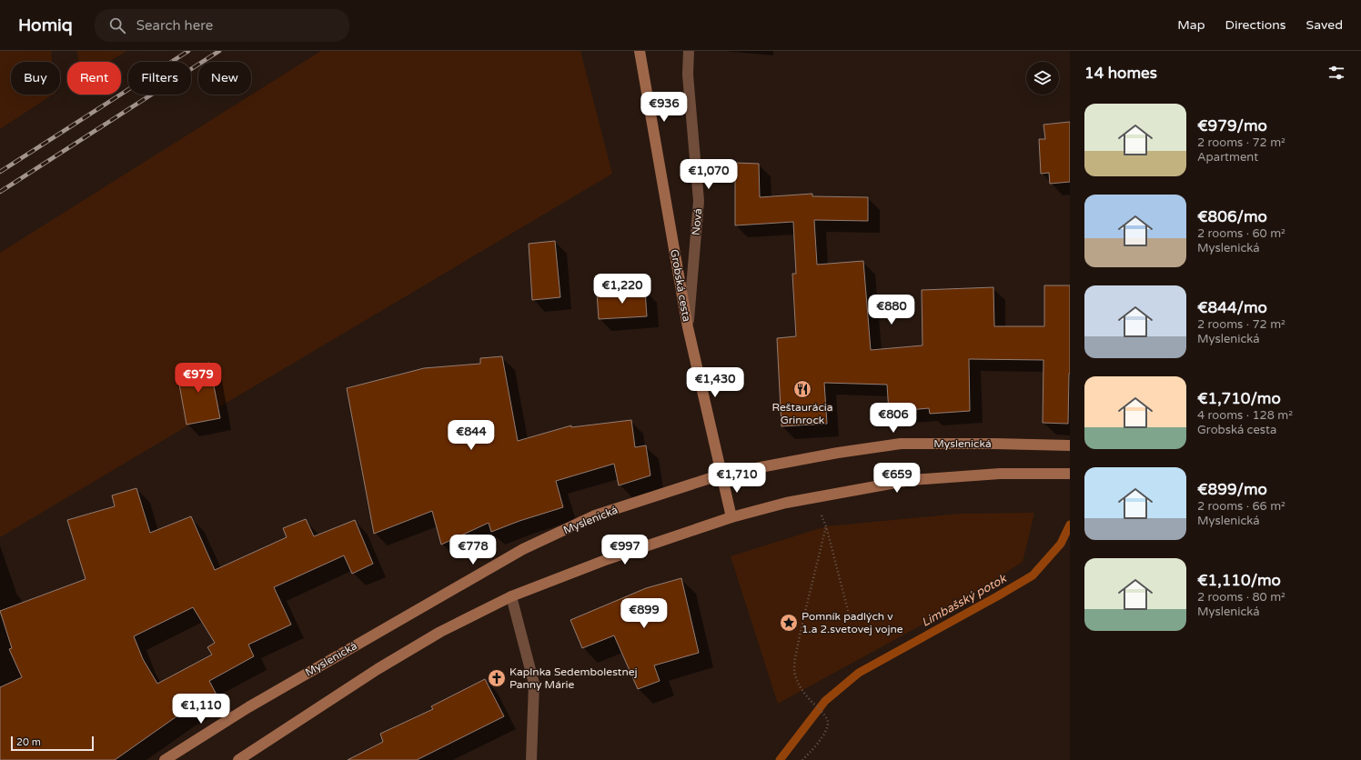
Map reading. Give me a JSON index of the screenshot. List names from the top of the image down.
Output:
{
  "streets": {
    "main road": ["Grobská cesta", "Myslenická"],
    "street": ["Nová"]
  },
  "crossings": [
    ["Nová", "Grobská cesta"],
    ["Grobská cesta", "Myslenická"]
  ],
  "water": ["Limbašský potok"],
  "places": {
    "restaurant": ["Reštaurácia Grinrock"],
    "place": ["Pomník padlých v 1.a 2.svetovej vojne"],
    "church": ["Kaplnka Sedembolestnej Panny Márie"]
  },
  "scale_bar": "20 m",
  "page": {
    "header": "Homiq",
    "search": "Search here",
    "nav": ["Map", "Directions", "Saved"],
    "heading": "14 homes",
    "chip": [
      "Buy",
      "Rent",
      "Filters",
      "New"
    ],
    "price": [
      "€936",
      "€1,070",
      "€1,220",
      "€880",
      "€979",
      "€1,430",
      "€806",
      "€844",
      "€1,710",
      "€659",
      "€778",
      "€997",
      "€899",
      "€1,110"
    ],
    "list": [
      {
        "name": "€979/mo",
        "note": "2 rooms · 72 m² · Apartment"
      },
      {
        "name": "€806/mo",
        "note": "2 rooms · 60 m² · Myslenická"
      },
      {
        "name": "€844/mo",
        "note": "2 rooms · 72 m² · Myslenická"
      },
      {
        "name": "€1,710/mo",
        "note": "4 rooms · 128 m² · Grobská cesta"
      },
      {
        "name": "€899/mo",
        "note": "2 rooms · 66 m² · Myslenická"
      },
      {
        "name": "€1,110/mo",
        "note": "2 rooms · 80 m² · Myslenická"
      }
    ],
    "scale": "20 m"
  }
}
